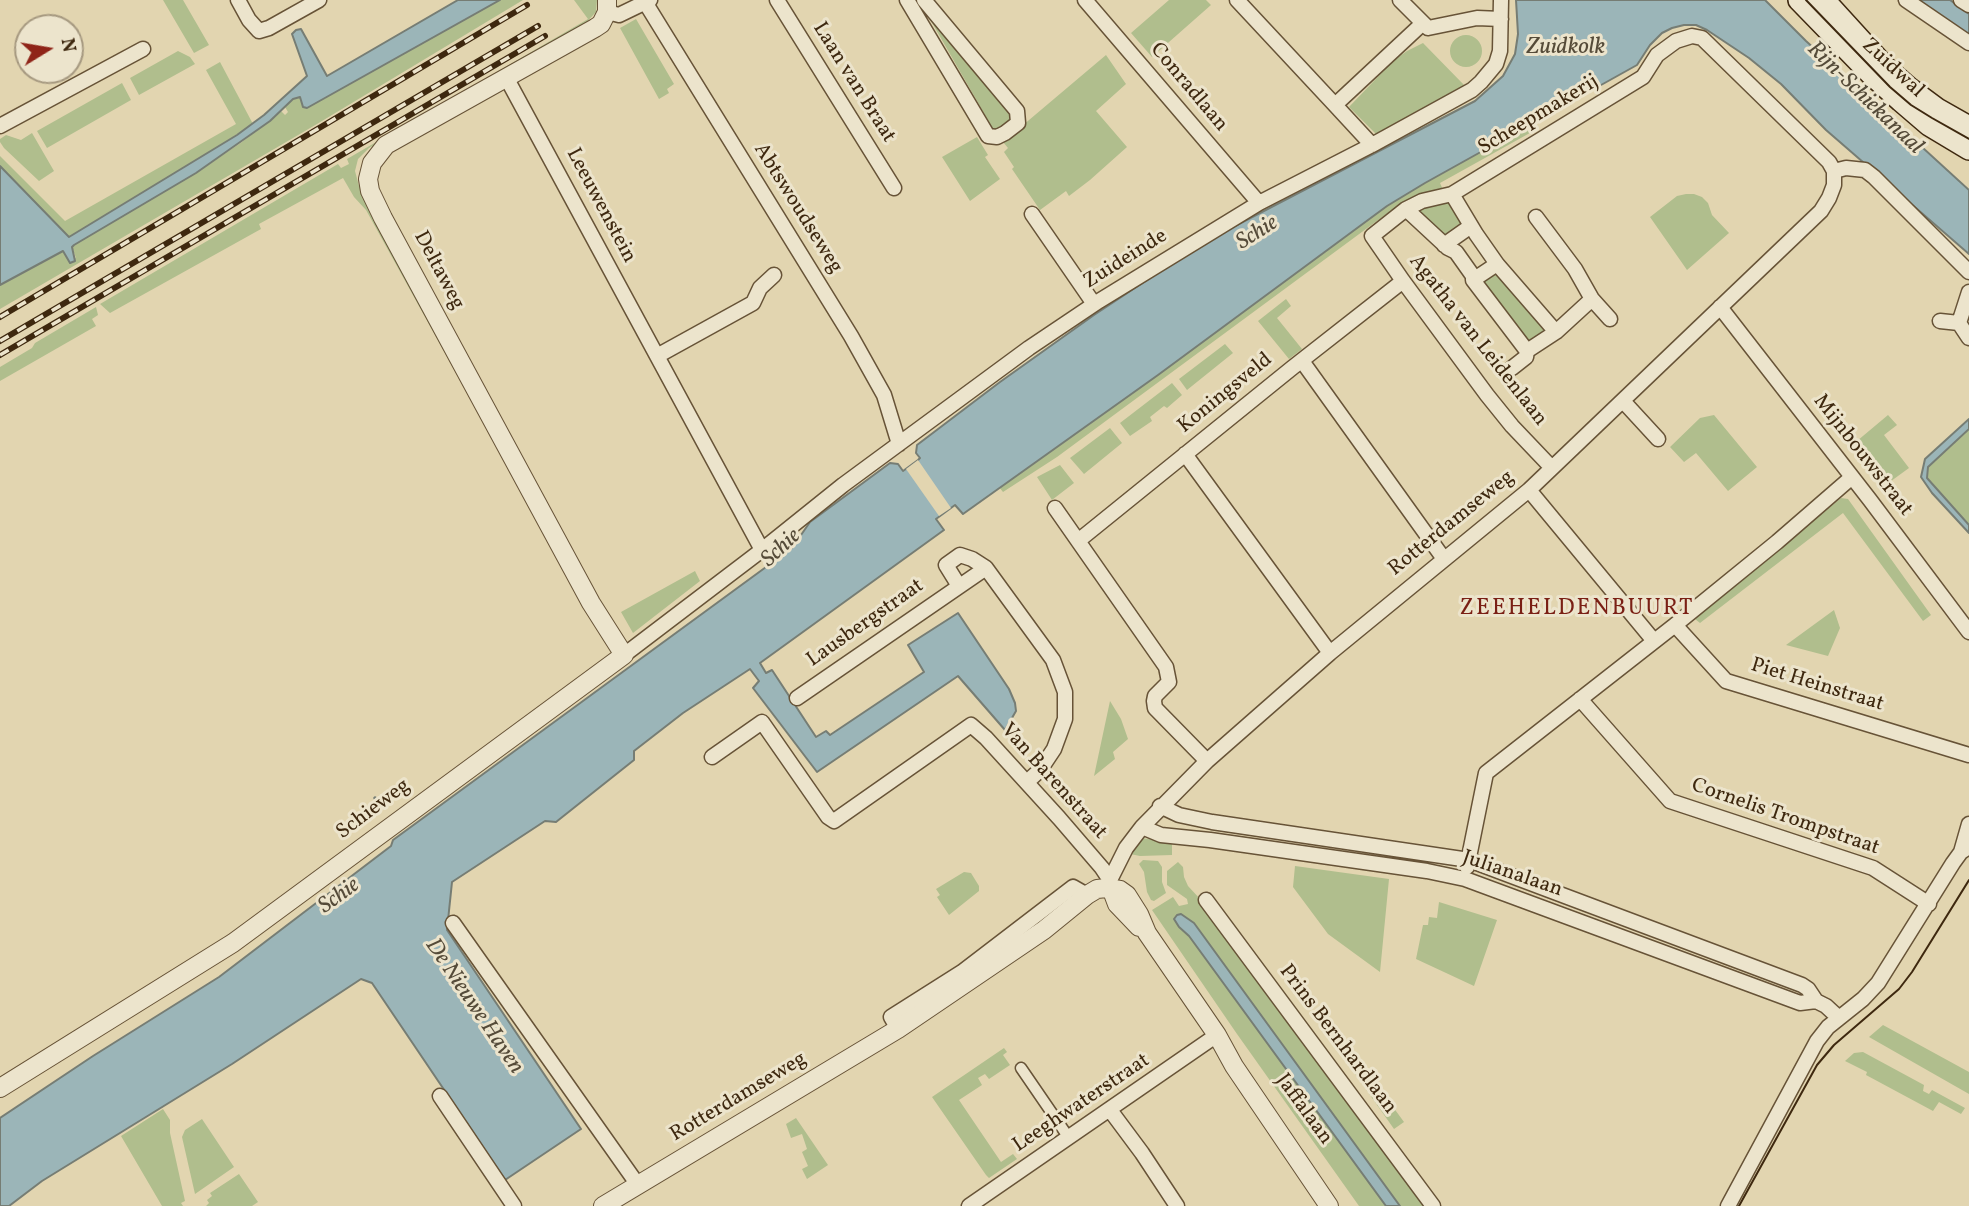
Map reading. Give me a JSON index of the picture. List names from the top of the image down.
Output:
{
  "streets": {
    "main road": ["Zuidwal"],
    "street": [
      "Laan van Braat",
      "Conradlaan",
      "Scheepmakerij",
      "Leeuwenstein",
      "Abtswoudseweg",
      "Zuideinde",
      "Deltaweg",
      "Agatha van Leidenlaan",
      "Koningsveld",
      "Mijnbouwstraat",
      "Rotterdamseweg",
      "Lausbergstraat",
      "Piet Heinstraat",
      "Van Barenstraat",
      "Schieweg",
      "Cornelis Trompstraat",
      "Julianalaan",
      "Prins Bernhardlaan",
      "Leeghwaterstraat",
      "Jaffalaan"
    ]
  },
  "crossings": [
    ["Conradlaan", "Zuideinde"],
    ["Scheepmakerij", "Agatha van Leidenlaan"],
    ["Scheepmakerij", "Rotterdamseweg"],
    ["Leeuwenstein", "Zuideinde"],
    ["Leeuwenstein", "Deltaweg"],
    ["Leeuwenstein", "Schieweg"],
    ["Abtswoudseweg", "Zuideinde"],
    ["Zuideinde", "Schieweg"],
    ["Deltaweg", "Schieweg"],
    ["Agatha van Leidenlaan", "Koningsveld"],
    ["Agatha van Leidenlaan", "Rotterdamseweg"],
    ["Mijnbouwstraat", "Rotterdamseweg"],
    ["Rotterdamseweg", "Van Barenstraat"],
    ["Rotterdamseweg", "Julianalaan"],
    ["Rotterdamseweg", "Jaffalaan"],
    ["Van Barenstraat", "Jaffalaan"],
    ["Leeghwaterstraat", "Jaffalaan"]
  ],
  "districts": ["ZEEHELDENBUURT"],
  "water": [
    "Zuidkolk",
    "Rijn-Schiekanaal",
    "Schie",
    "De Nieuwe Haven"
  ],
  "north": "right"
}
